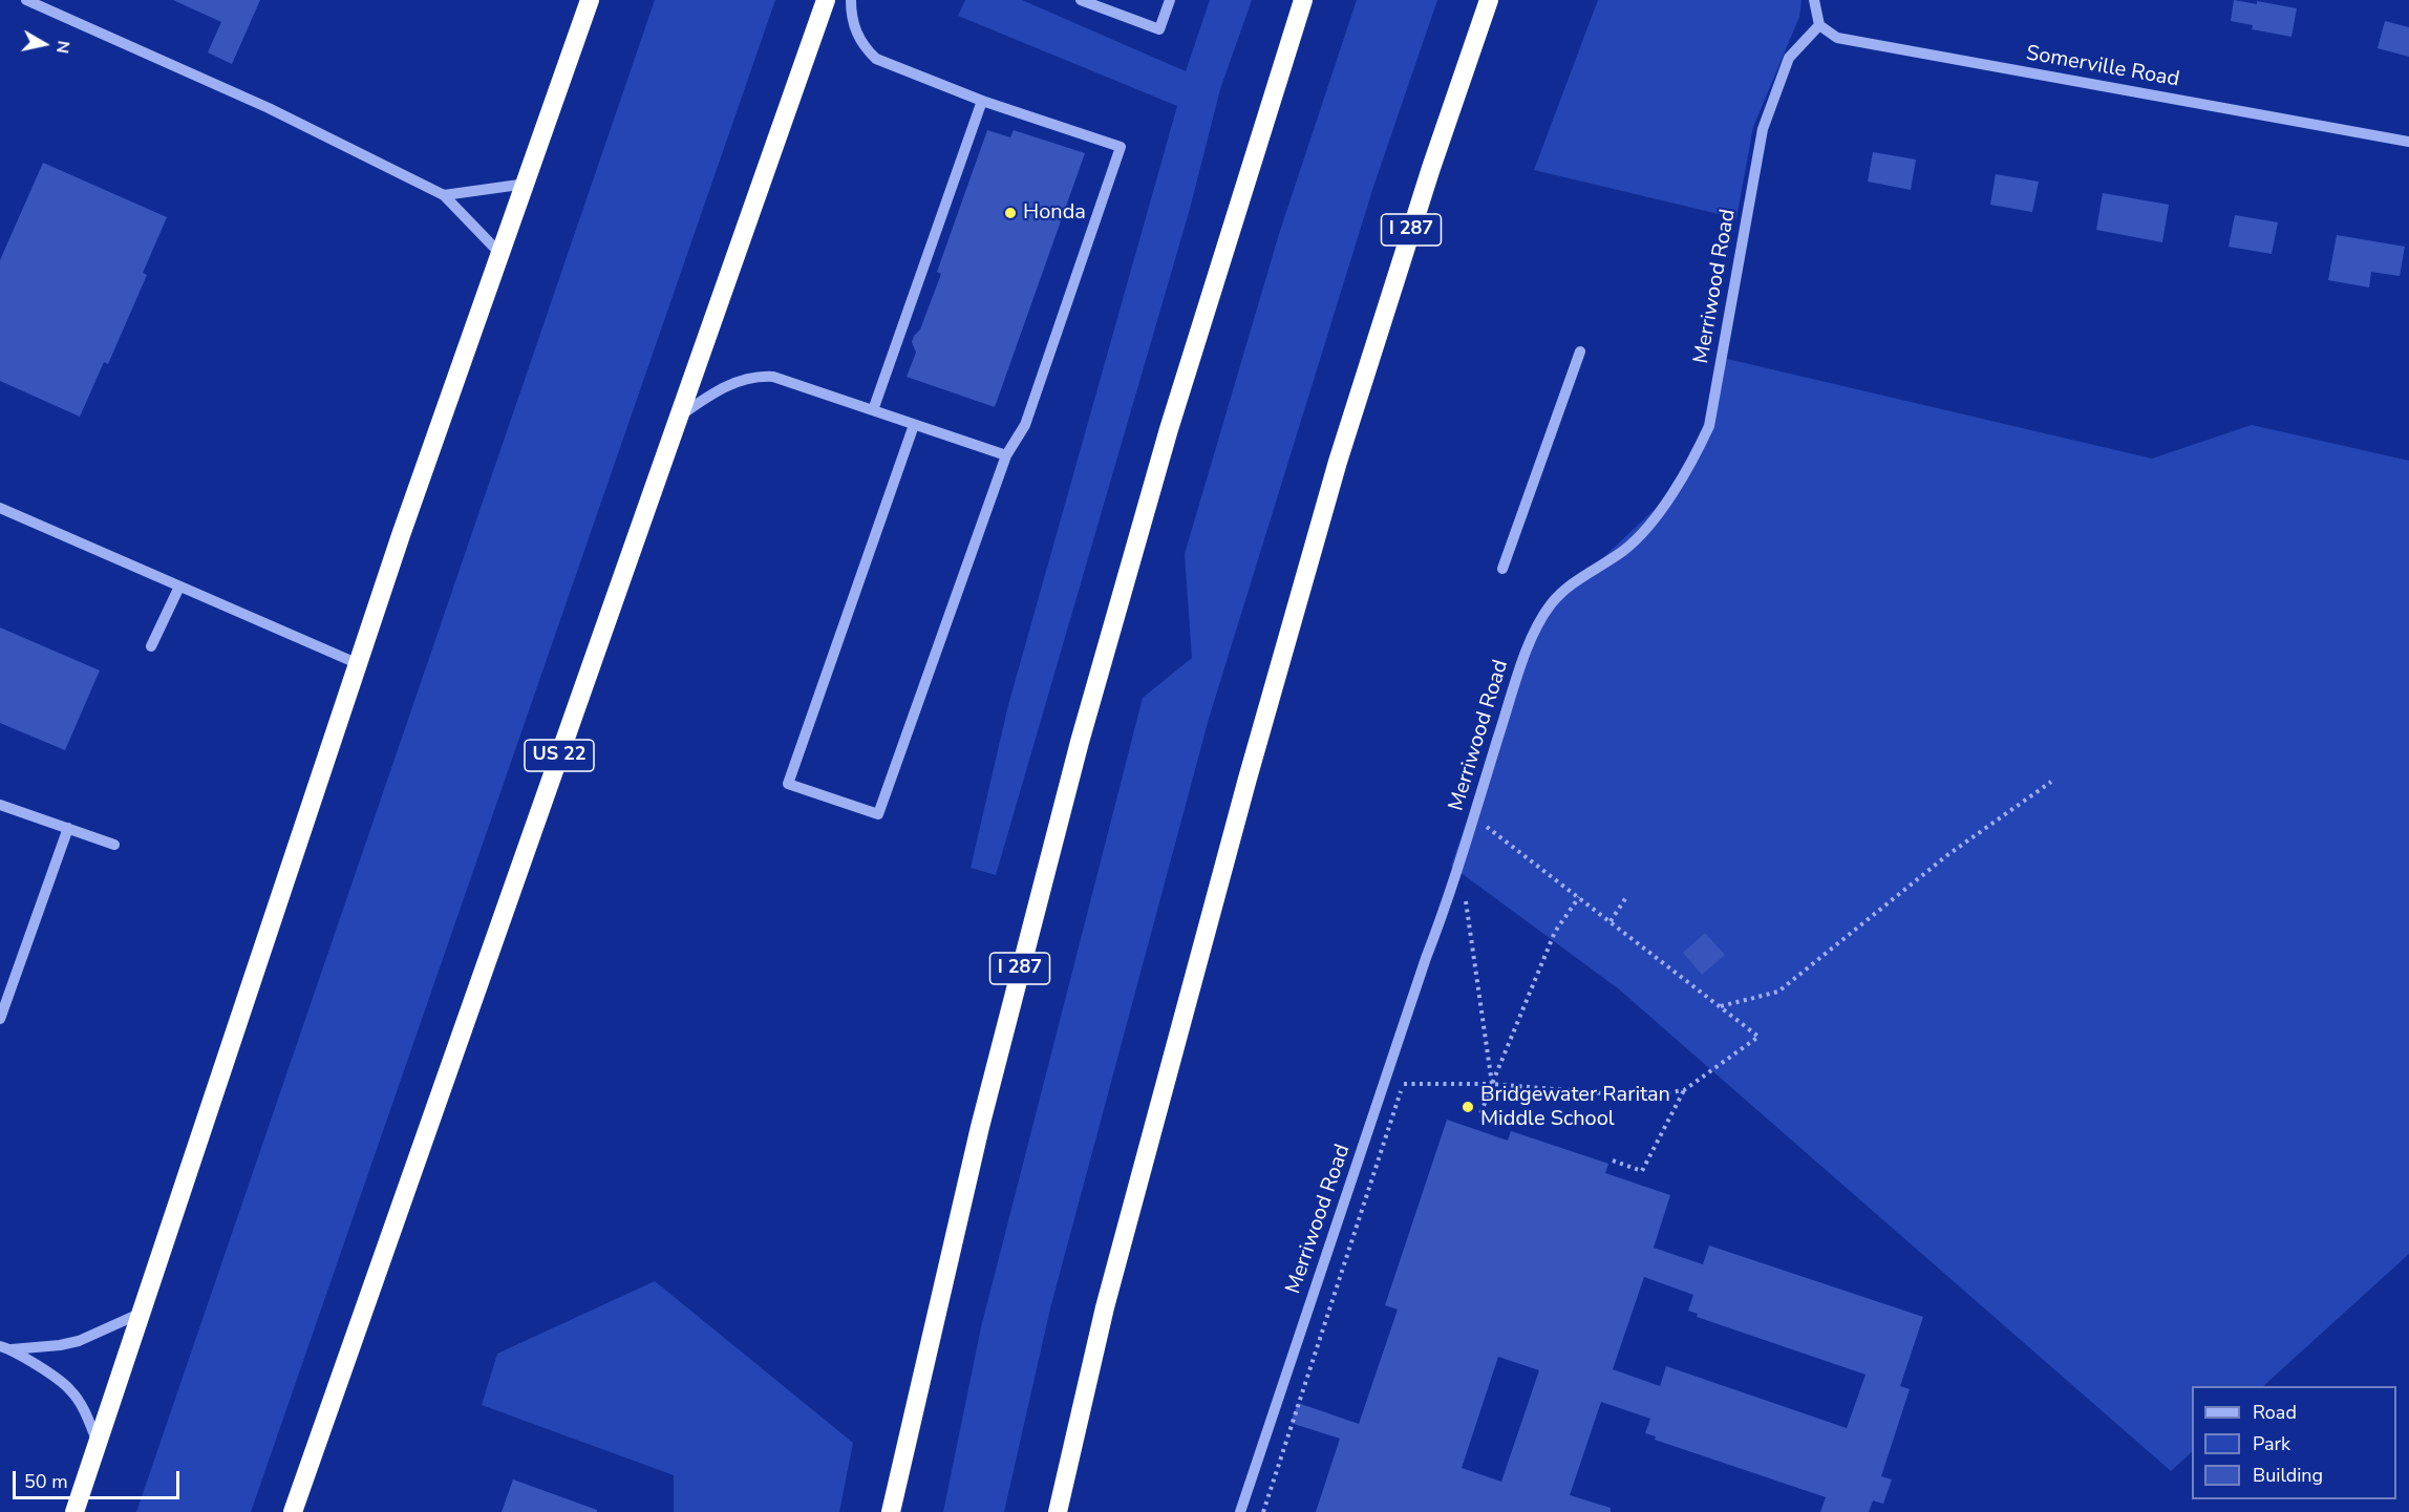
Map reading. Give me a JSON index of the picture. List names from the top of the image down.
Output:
{
  "streets": {
    "highway": ["I 287", "US 22"],
    "street": ["Somerville Road", "Merriwood Road"]
  },
  "crossings": [
    ["Somerville Road", "Merriwood Road"]
  ],
  "places": ["Honda", "Bridgewater Raritan Middle School"],
  "legend": ["Road", "Park", "Building"],
  "scale_bar": "50 m",
  "north": "right"
}
